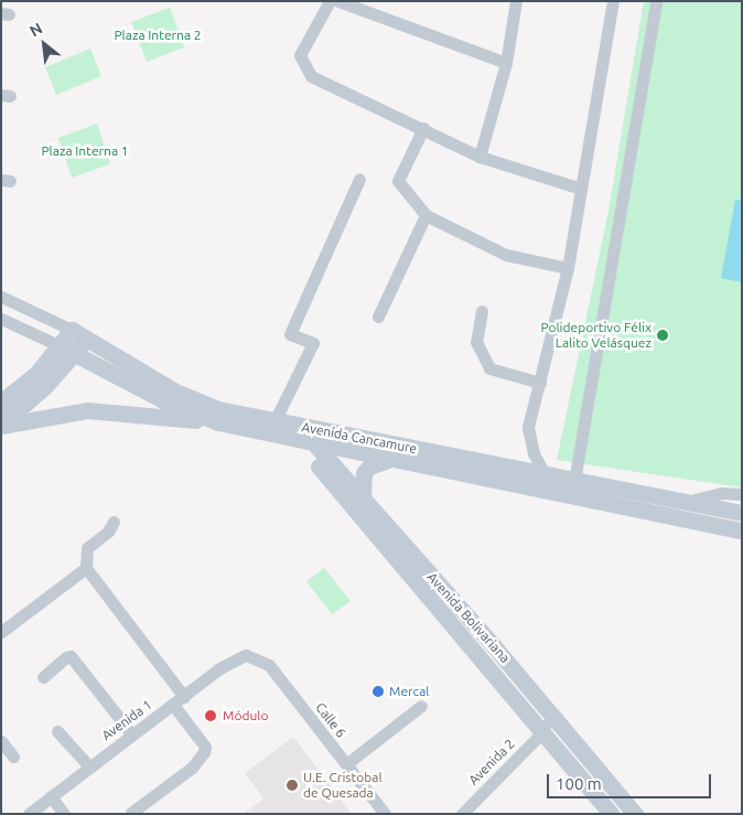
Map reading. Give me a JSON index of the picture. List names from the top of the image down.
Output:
{
  "streets": {
    "main road": ["Avenida Cancamure", "Avenida Bolivariana"],
    "street": ["Avenida 1", "Calle 6", "Avenida 2"]
  },
  "crossings": [
    ["Avenida Cancamure", "Avenida Bolivariana"],
    ["Avenida Bolivariana", "Avenida 2"],
    ["Avenida 1", "Calle 6"]
  ],
  "parks": ["Plaza Interna 2", "Plaza Interna 1"],
  "places": [
    "Polideportivo Félix Lalito Velásquez",
    "Mercal",
    "Módulo",
    "U.E. Cristobal de Quesada"
  ],
  "scale_bar": "100 m",
  "north": "top left"
}
